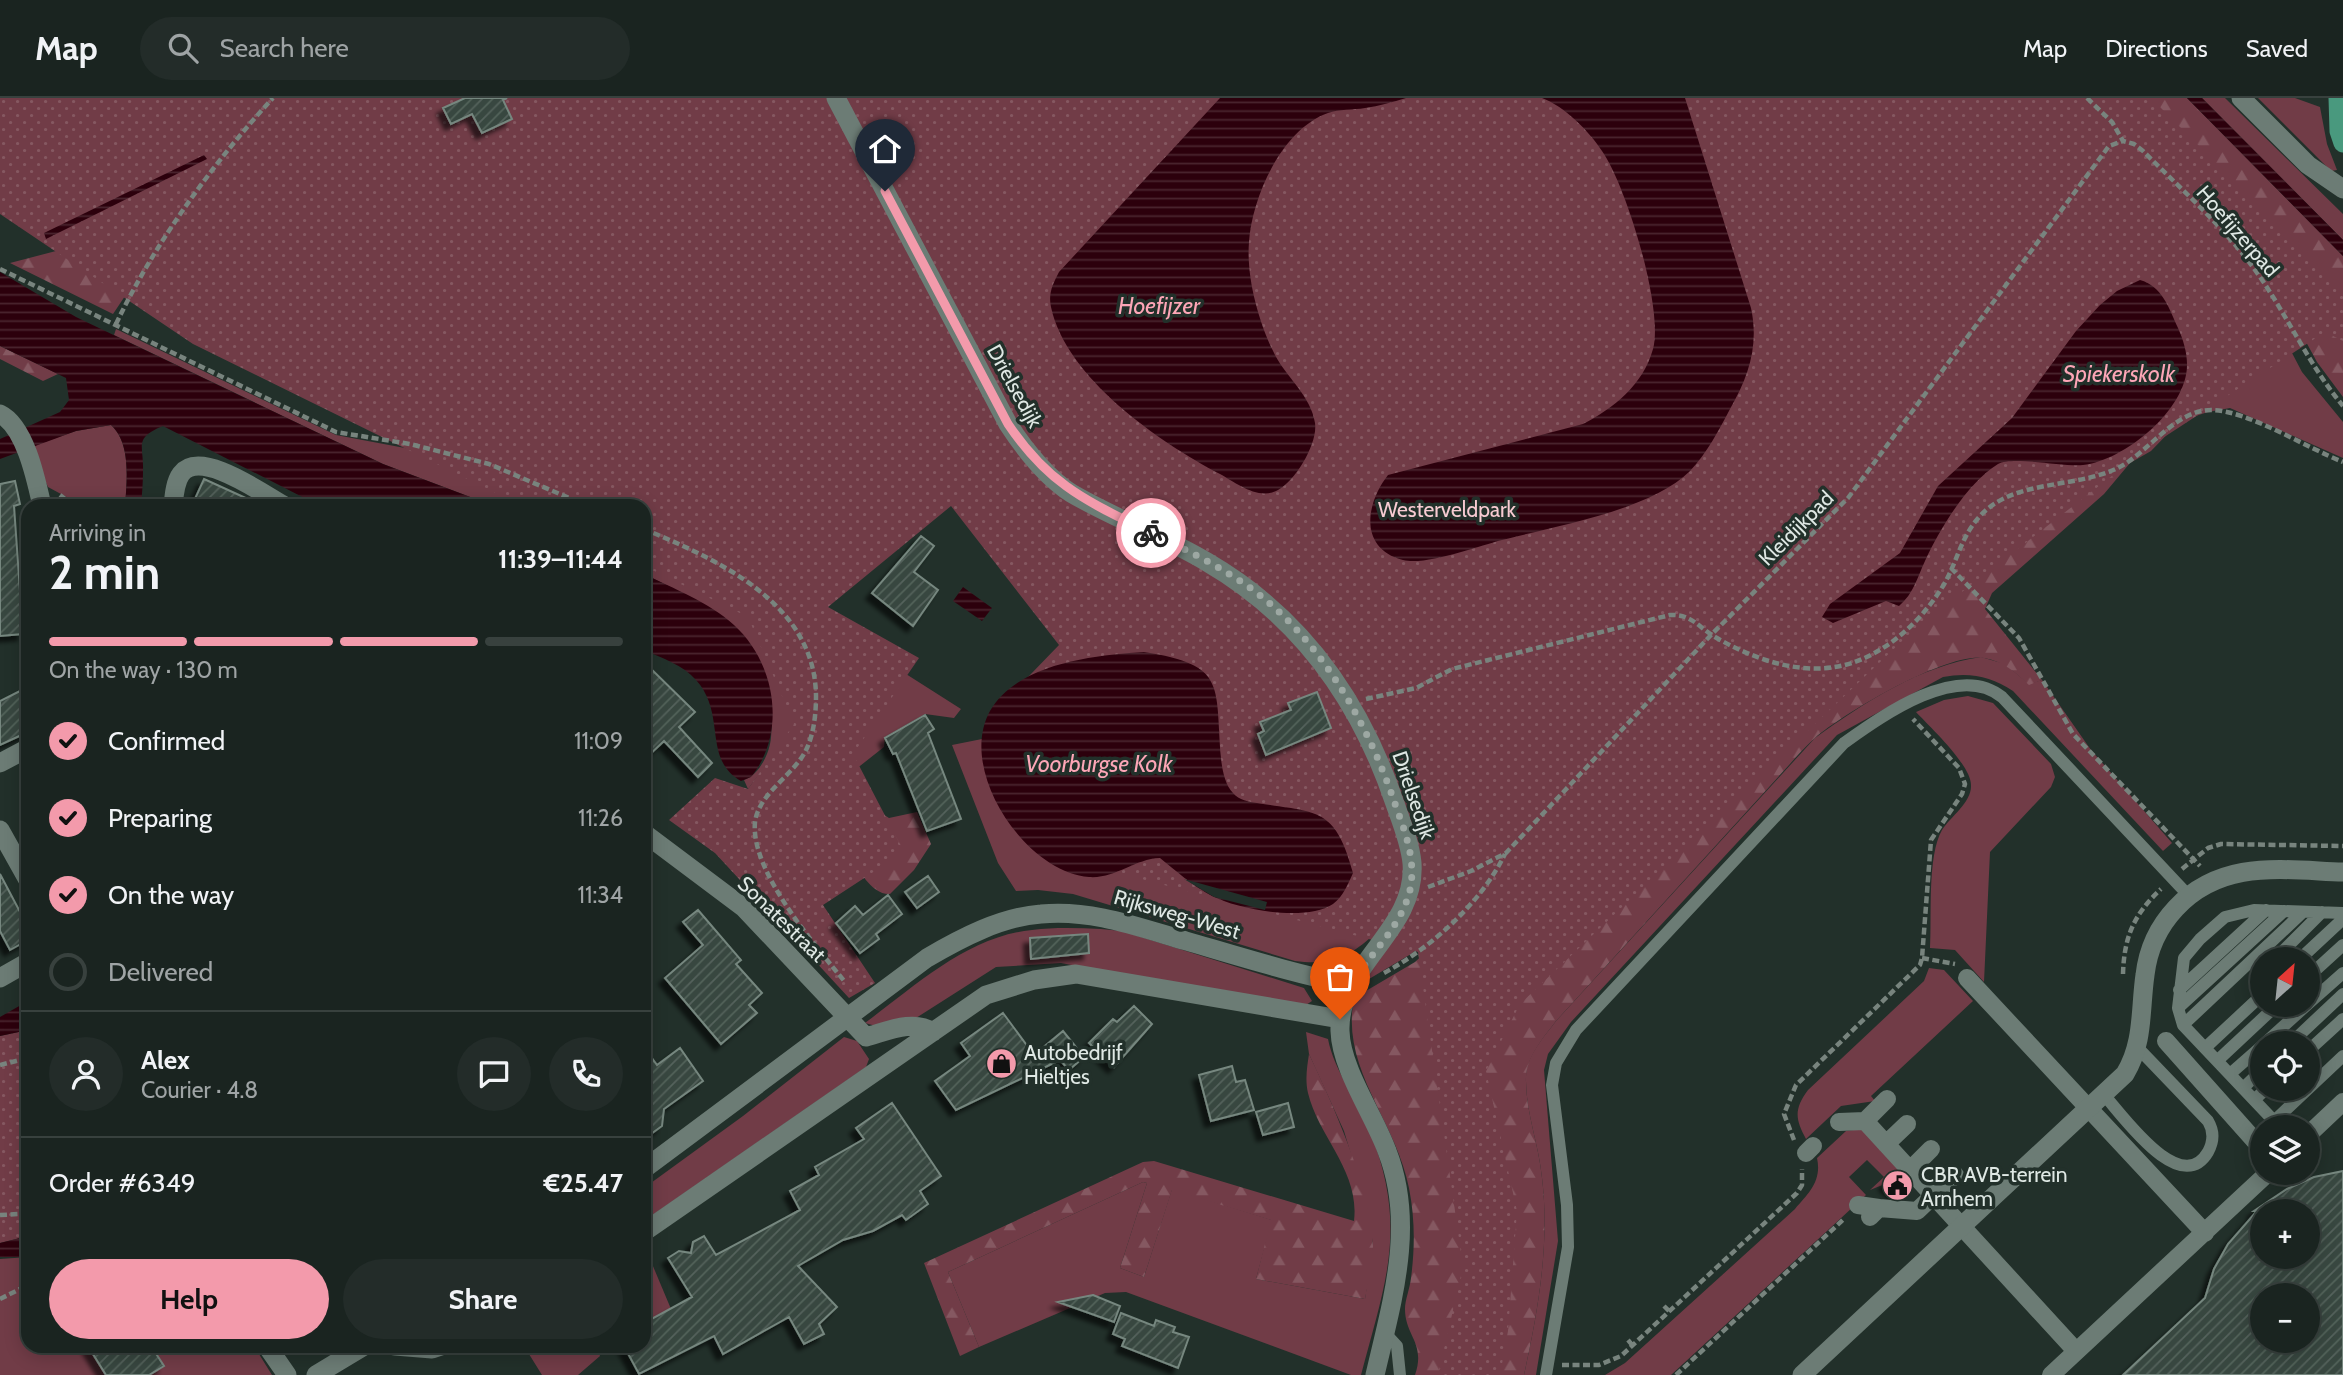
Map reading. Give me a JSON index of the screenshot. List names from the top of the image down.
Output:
{
  "streets": {
    "street": ["Drielsedijk", "Rijksweg-West", "Sonatestraat"],
    "path": ["Hoefijzerpad", "Kleidijkpad"]
  },
  "crossings": [
    ["Hoefijzerpad", "Kleidijkpad"],
    ["Drielsedijk", "Rijksweg-West"],
    ["Rijksweg-West", "Sonatestraat"]
  ],
  "water": ["Hoefijzer", "Spiekerskolk", "Voorburgse Kolk"],
  "parks": ["Westerveldpark"],
  "places": {
    "shop": ["Autobedrijf Hieltjes"],
    "public building": ["CBR AVB-terrein Arnhem"]
  },
  "north": "top right",
  "page": {
    "header": "Map",
    "search": "Search here",
    "nav": ["Map", "Directions", "Saved"],
    "heading": ["2 min", "Arriving in", "11:39–11:44"],
    "panel": [
      "Alex",
      "Courier · 4.8",
      "Order #6349",
      "€25.47"
    ],
    "bar": "On the way · 130 m",
    "list": [
      ["Confirmed", "11:09"],
      ["Preparing", "11:26"],
      ["On the way", "11:34"],
      "Delivered"
    ],
    "map_buttons": ["+", "−"],
    "buttons": ["Help", "Share"]
  }
}
